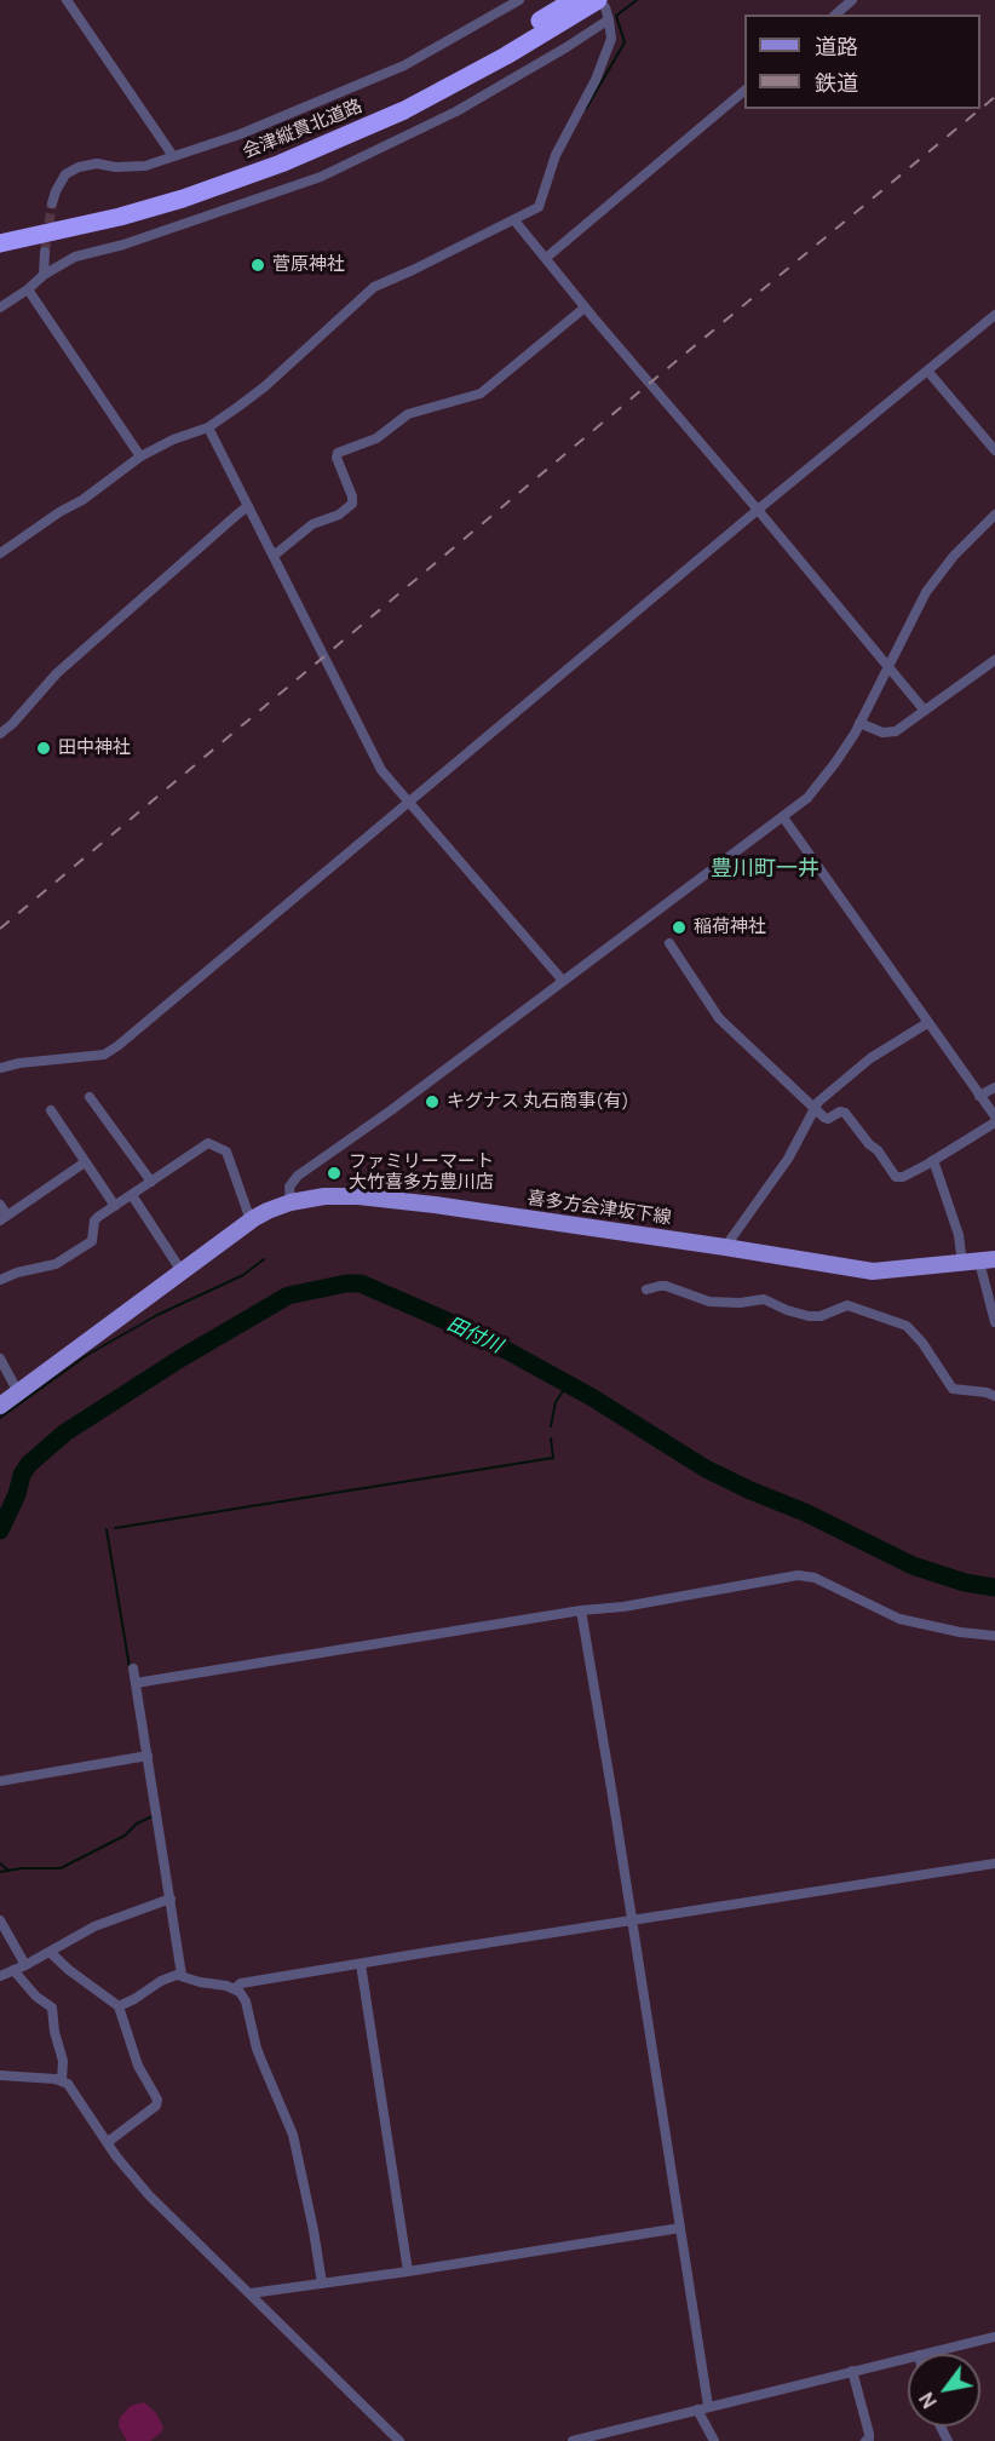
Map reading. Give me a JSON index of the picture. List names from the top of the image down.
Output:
{
  "streets": {
    "highway": ["会津縦貫北道路"],
    "main road": ["喜多方会津坂下線"]
  },
  "districts": ["豊川町一井"],
  "water": ["田付川"],
  "places": [
    "菅原神社",
    "田中神社",
    "稲荷神社",
    "キグナス 丸石商事(有)",
    "ファミリーマート 大竹喜多方豊川店"
  ],
  "legend": ["道路", "鉄道"],
  "north": "bottom left"
}
